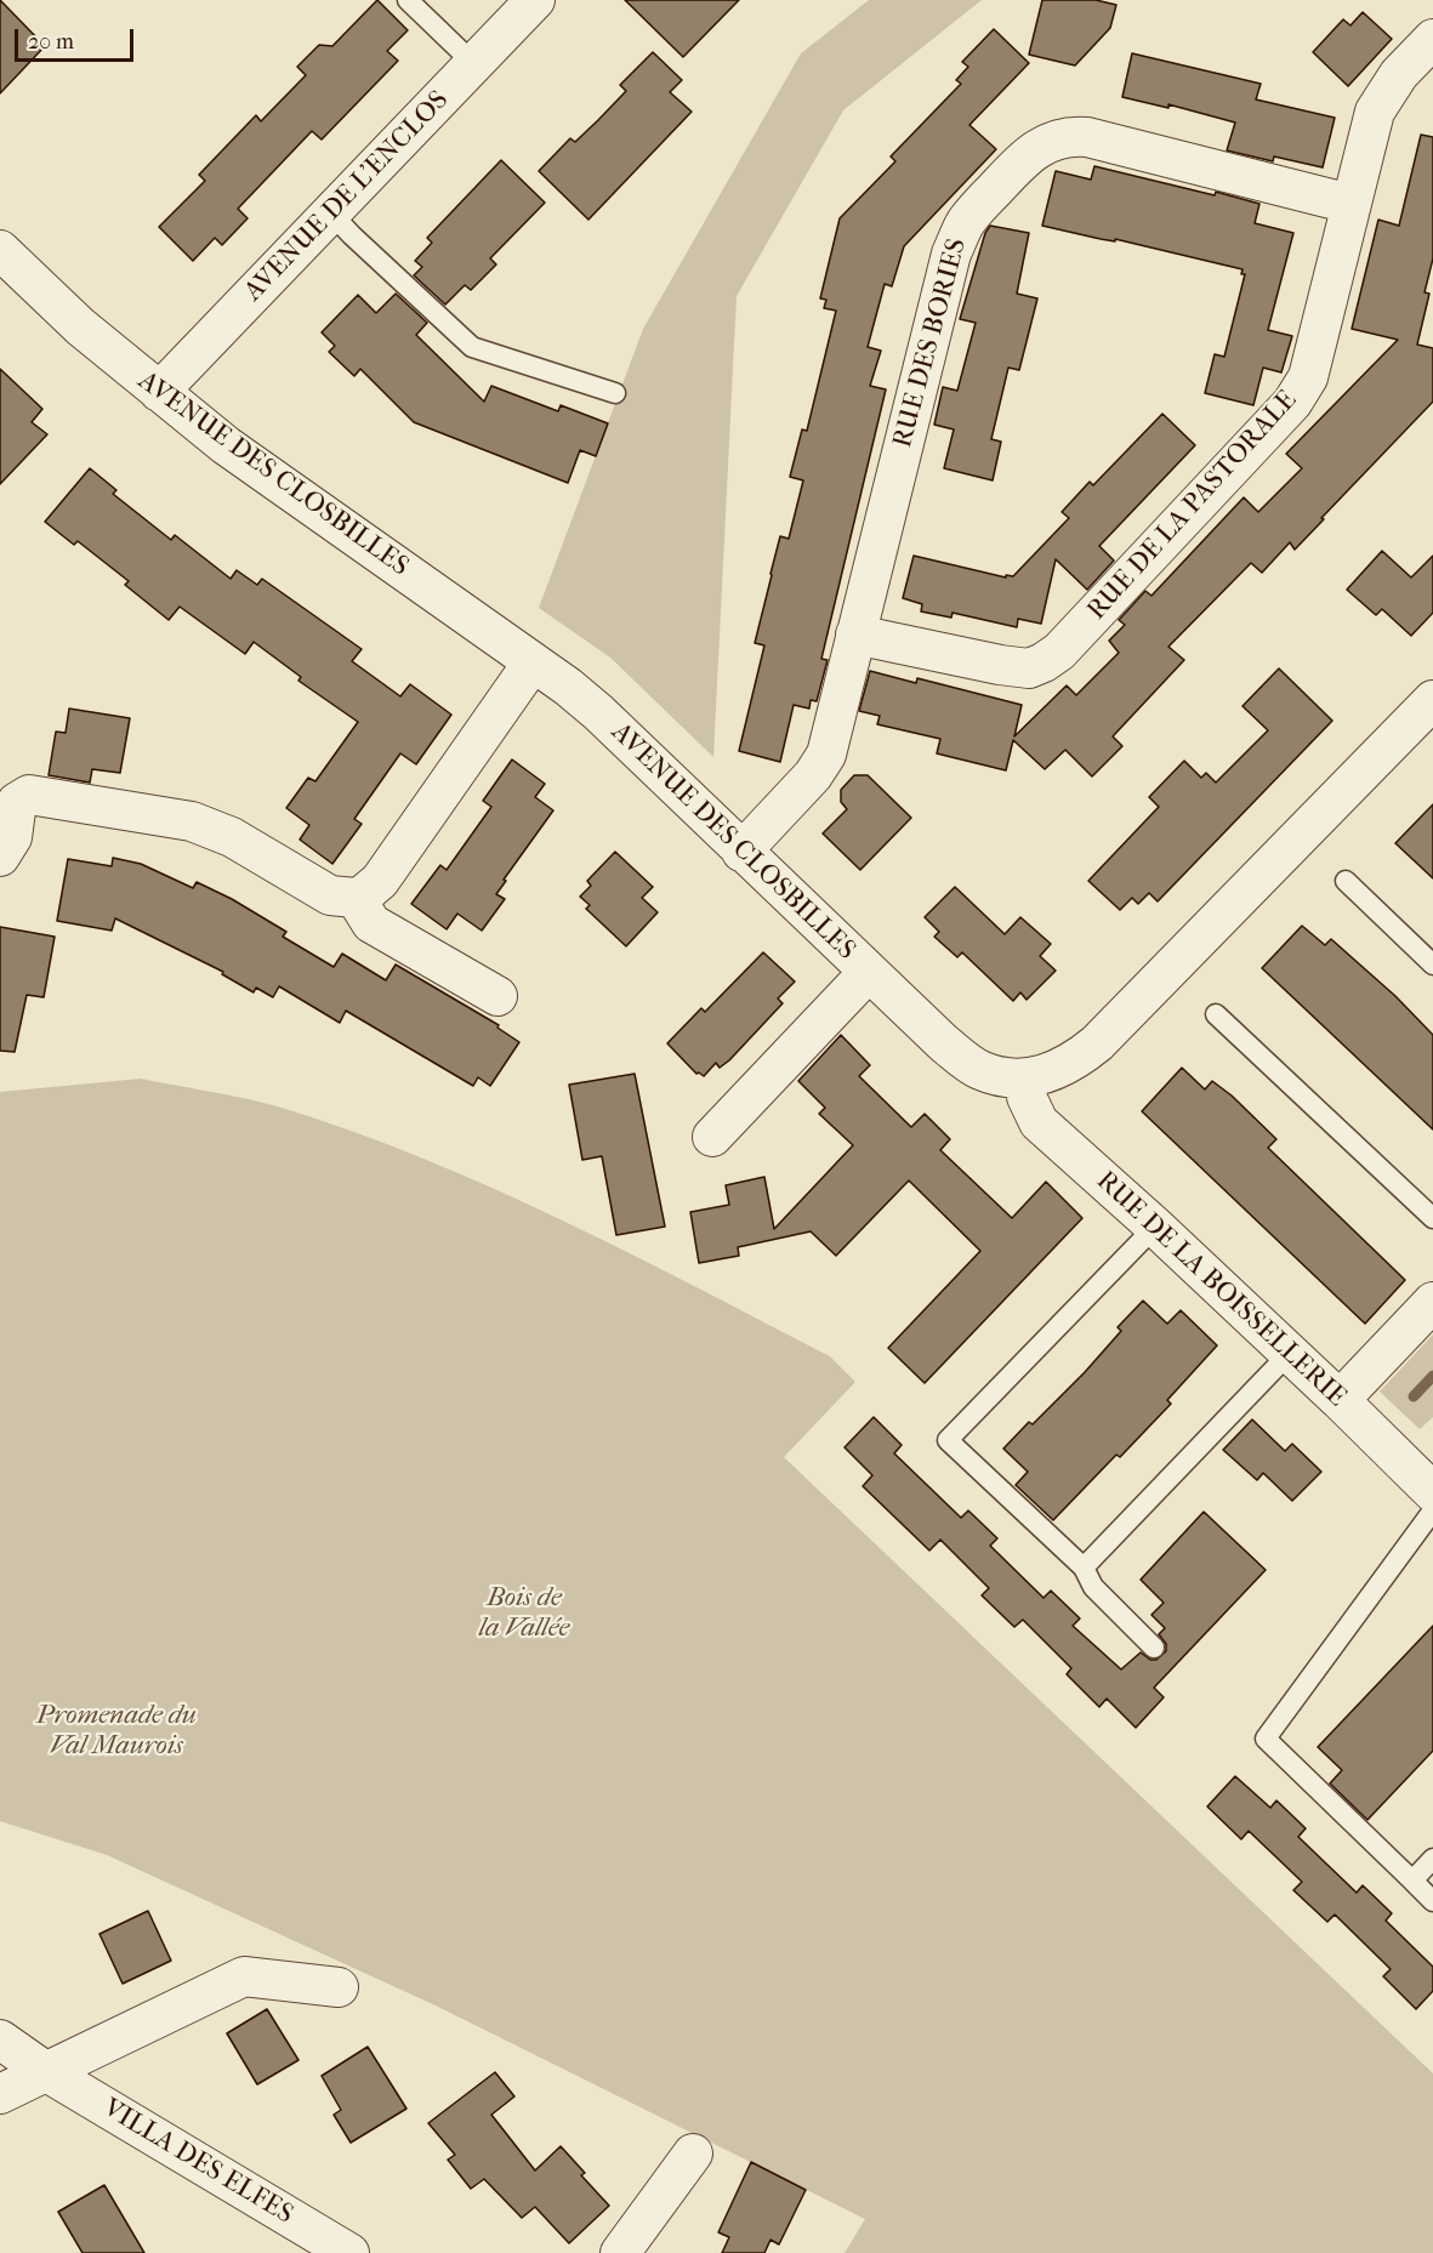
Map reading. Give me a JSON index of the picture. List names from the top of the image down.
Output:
{
  "streets": {
    "street": [
      "AVENUE DE L'ENCLOS",
      "RUE DES BORIES",
      "AVENUE DES CLOSBILLES",
      "RUE DE LA PASTORALE",
      "RUE DE LA BOISSELLERIE",
      "VILLA DES ELFES"
    ]
  },
  "crossings": [
    ["AVENUE DE L'ENCLOS", "AVENUE DES CLOSBILLES"],
    ["RUE DES BORIES", "AVENUE DES CLOSBILLES"],
    ["RUE DES BORIES", "RUE DE LA PASTORALE"],
    ["AVENUE DES CLOSBILLES", "RUE DE LA BOISSELLERIE"]
  ],
  "parks": ["Bois de la Vallée", "Promenade du Val Maurois"],
  "scale_bar": "20 m"
}
